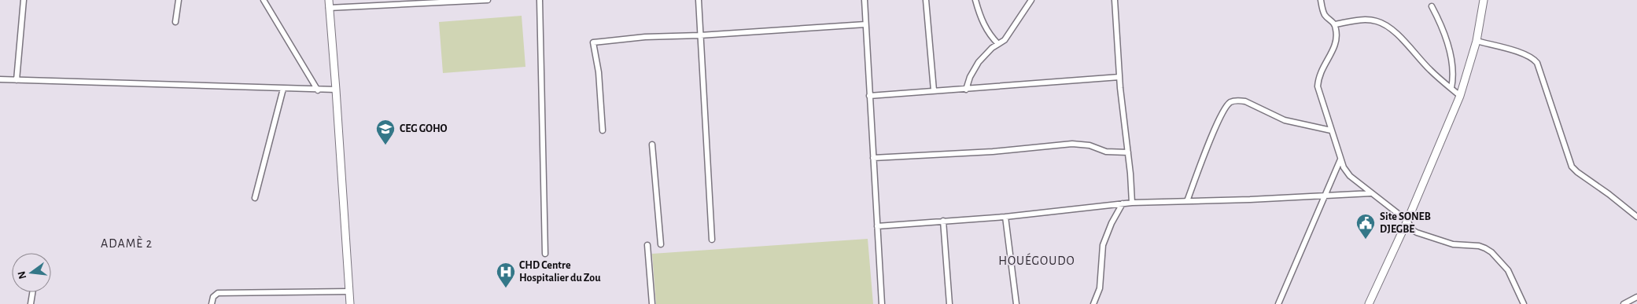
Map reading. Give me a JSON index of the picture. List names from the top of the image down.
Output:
{
  "districts": ["ADAMÈ 2", "HOUÉGOUDO"],
  "places": {
    "school or university": ["CEG GOHO"],
    "public building": ["Site SONEB DJEGBE"],
    "hospital": ["CHD Centre Hospitalier du Zou"]
  },
  "north": "left"
}
